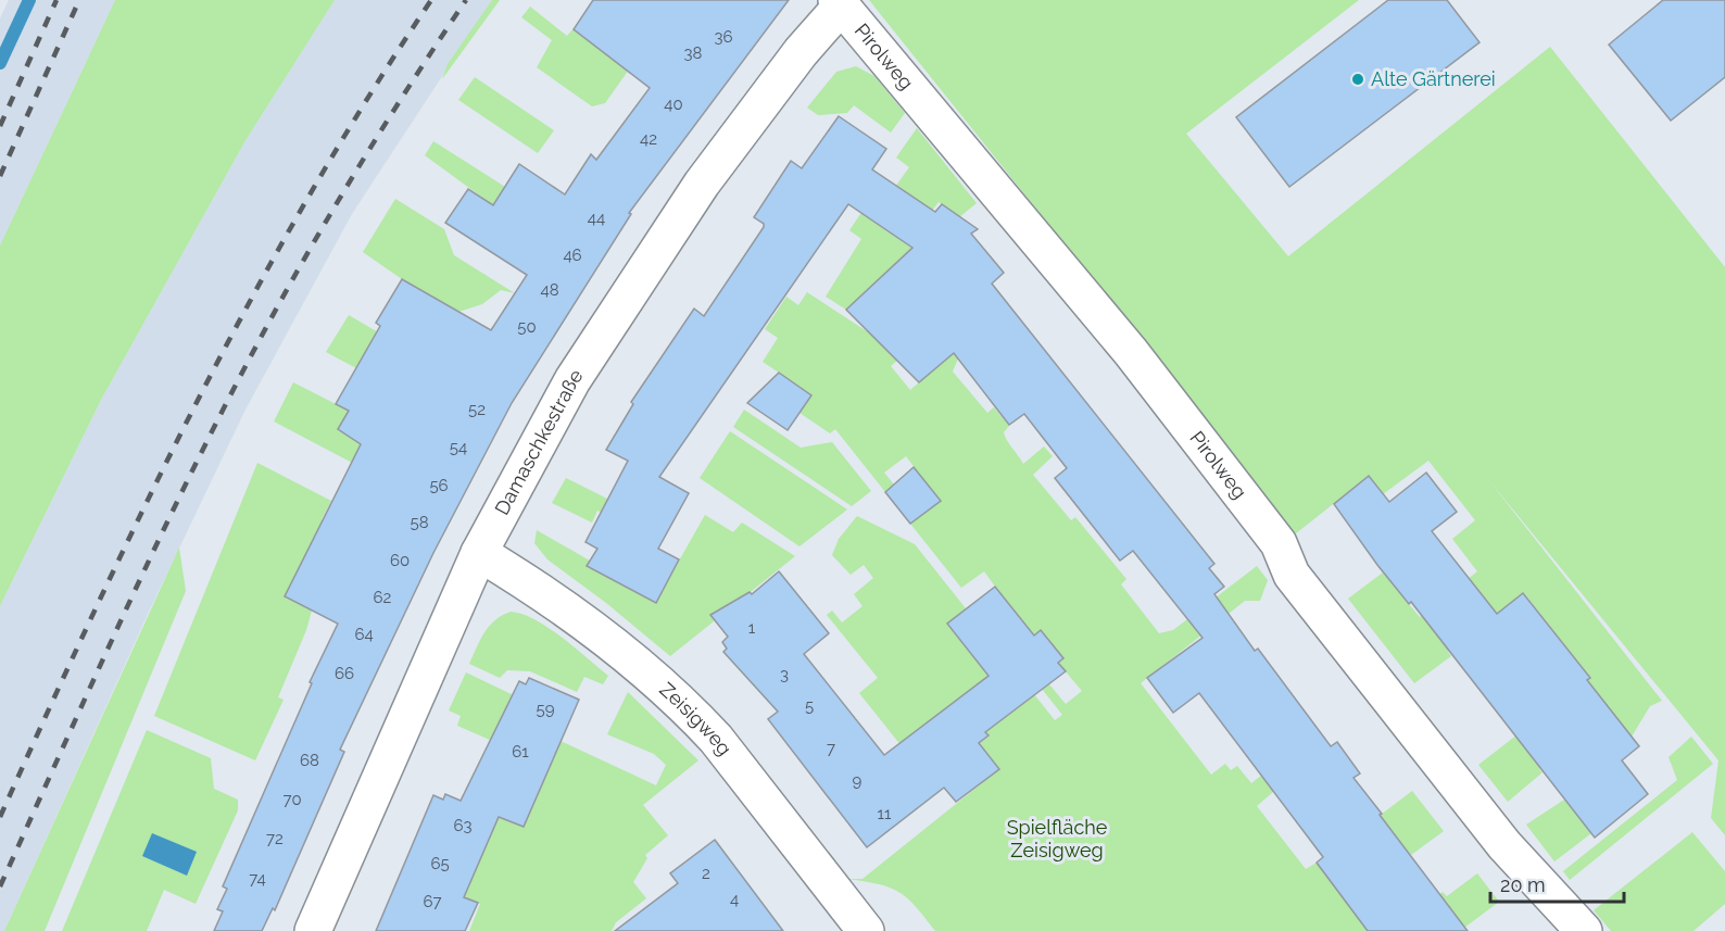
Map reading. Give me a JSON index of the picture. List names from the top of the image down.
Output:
{
  "streets": {
    "street": ["Pirolweg", "Damaschkestraße", "Zeisigweg"]
  },
  "crossings": [
    ["Pirolweg", "Damaschkestraße"],
    ["Damaschkestraße", "Zeisigweg"]
  ],
  "parks": ["Spielfläche Zeisigweg"],
  "places": ["Alte Gärtnerei"],
  "house_numbers": [
    "36",
    "38",
    "40",
    "42",
    "44",
    "46",
    "48",
    "50",
    "52",
    "54",
    "56",
    "58",
    "60",
    "62",
    "1",
    "64",
    "66",
    "3",
    "5",
    "59",
    "7",
    "61",
    "68",
    "9",
    "70",
    "11",
    "63",
    "72",
    "65",
    "2",
    "74",
    "4",
    "67"
  ],
  "scale_bar": "20 m"
}
